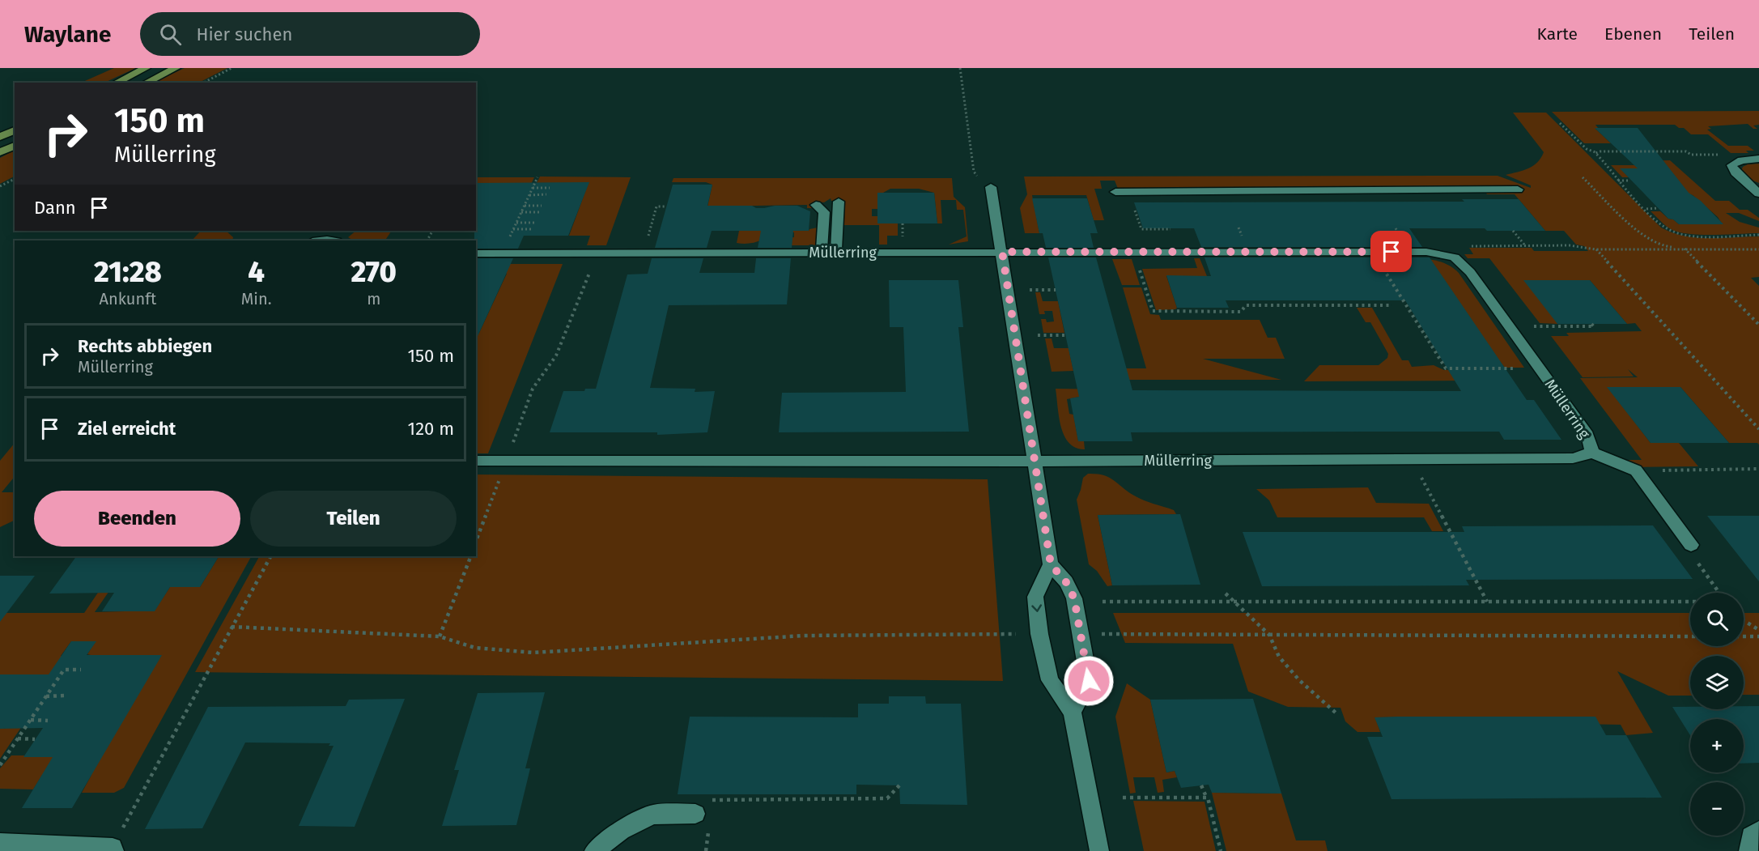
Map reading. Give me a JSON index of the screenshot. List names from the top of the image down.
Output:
{
  "streets": {
    "street": ["Müllerring"]
  },
  "page": {
    "header": "Waylane",
    "search": "Hier suchen",
    "nav": ["Karte", "Ebenen", "Teilen"],
    "turn": ["150 m", "Müllerring"],
    "then": "Dann",
    "eta": [
      "21:28",
      "Ankunft",
      "4",
      "Min.",
      "270",
      "m"
    ],
    "list": [
      {
        "name": "Rechts abbiegen",
        "note": "Müllerring",
        "value": "150 m"
      },
      {
        "name": "Ziel erreicht",
        "value": "120 m"
      }
    ],
    "buttons": ["Beenden", "Teilen"],
    "map_buttons": ["+", "−"]
  }
}
